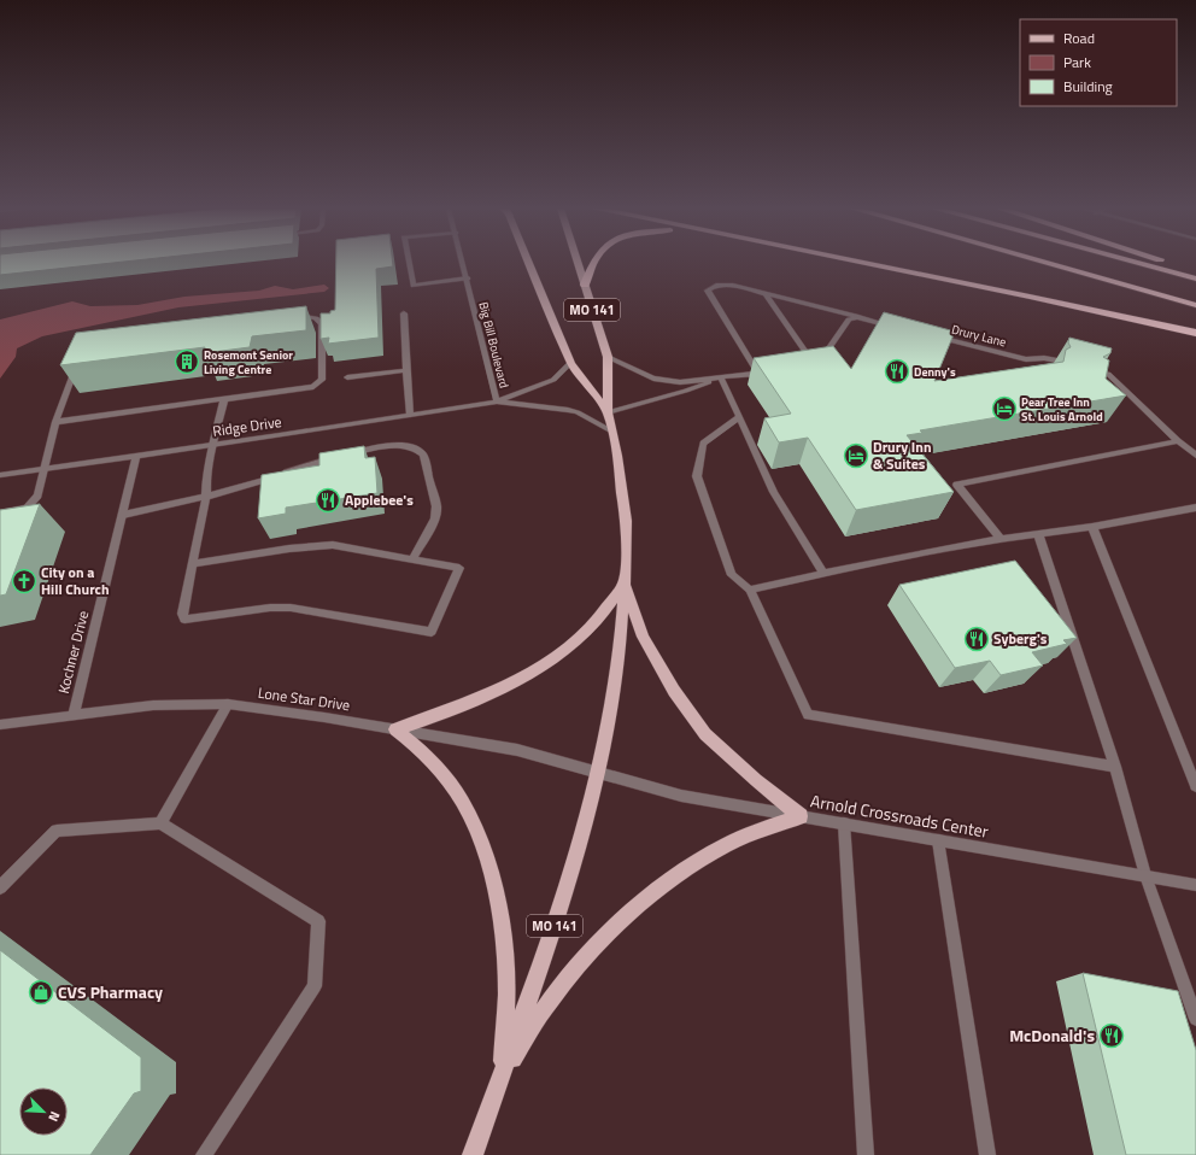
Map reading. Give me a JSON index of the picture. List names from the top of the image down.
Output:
{
  "streets": {
    "main road": ["MO 141"],
    "street": [
      "Drury Lane",
      "Big Bill Boulevard",
      "Ridge Drive",
      "Kochner Drive",
      "Lone Star Drive",
      "Arnold Crossroads Center"
    ]
  },
  "crossings": [
    ["MO 141", "Ridge Drive"],
    ["MO 141", "Lone Star Drive"],
    ["MO 141", "Arnold Crossroads Center"],
    ["Big Bill Boulevard", "Ridge Drive"],
    ["Ridge Drive", "Kochner Drive"],
    ["Kochner Drive", "Lone Star Drive"],
    ["Lone Star Drive", "Arnold Crossroads Center"]
  ],
  "places": {
    "building": ["Rosemont Senior Living Centre"],
    "restaurant": [
      "Denny's",
      "Applebee's",
      "Syberg's",
      "McDonald's"
    ],
    "hotel": ["Pear Tree Inn St. Louis Arnold", "Drury Inn & Suites"],
    "church": ["City on a Hill Church"],
    "shop": ["CVS Pharmacy"]
  },
  "legend": ["Road", "Park", "Building"],
  "north": "bottom right"
}
